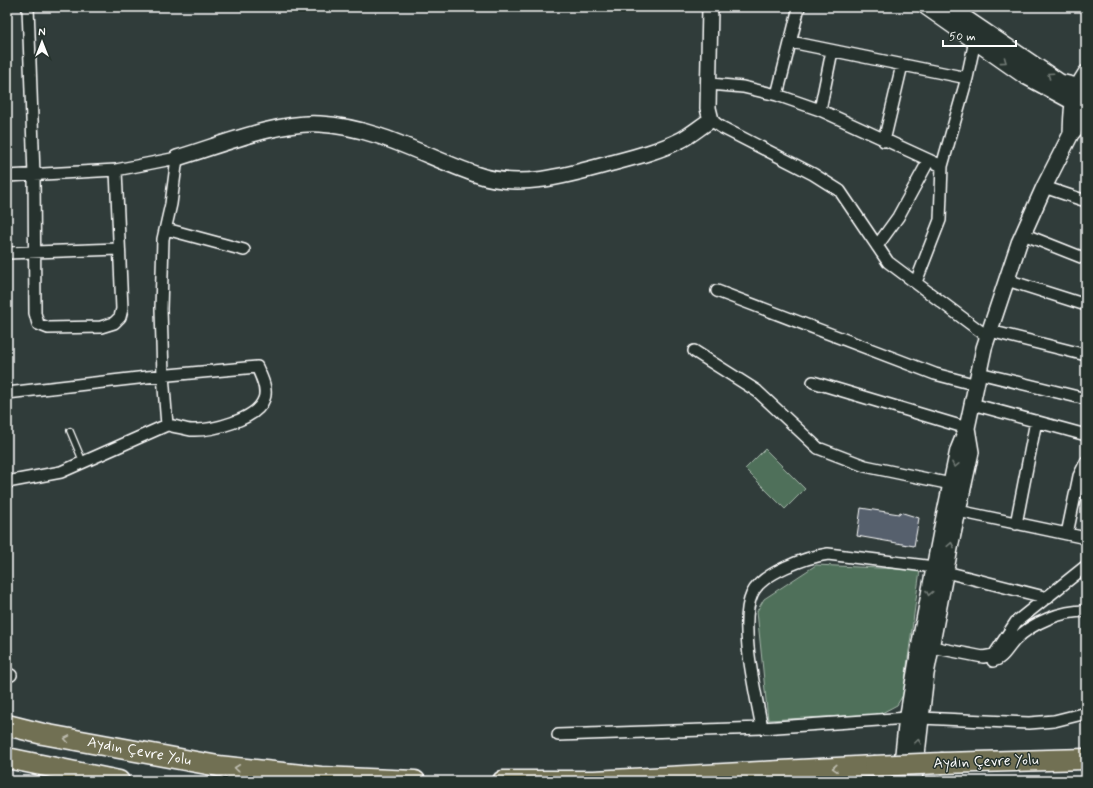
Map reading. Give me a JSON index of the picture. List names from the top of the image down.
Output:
{
  "streets": {
    "highway": ["Aydın Çevre Yolu"]
  },
  "one_way": ["Aydın Çevre Yolu"],
  "scale_bar": "50 m",
  "north": "top"
}
